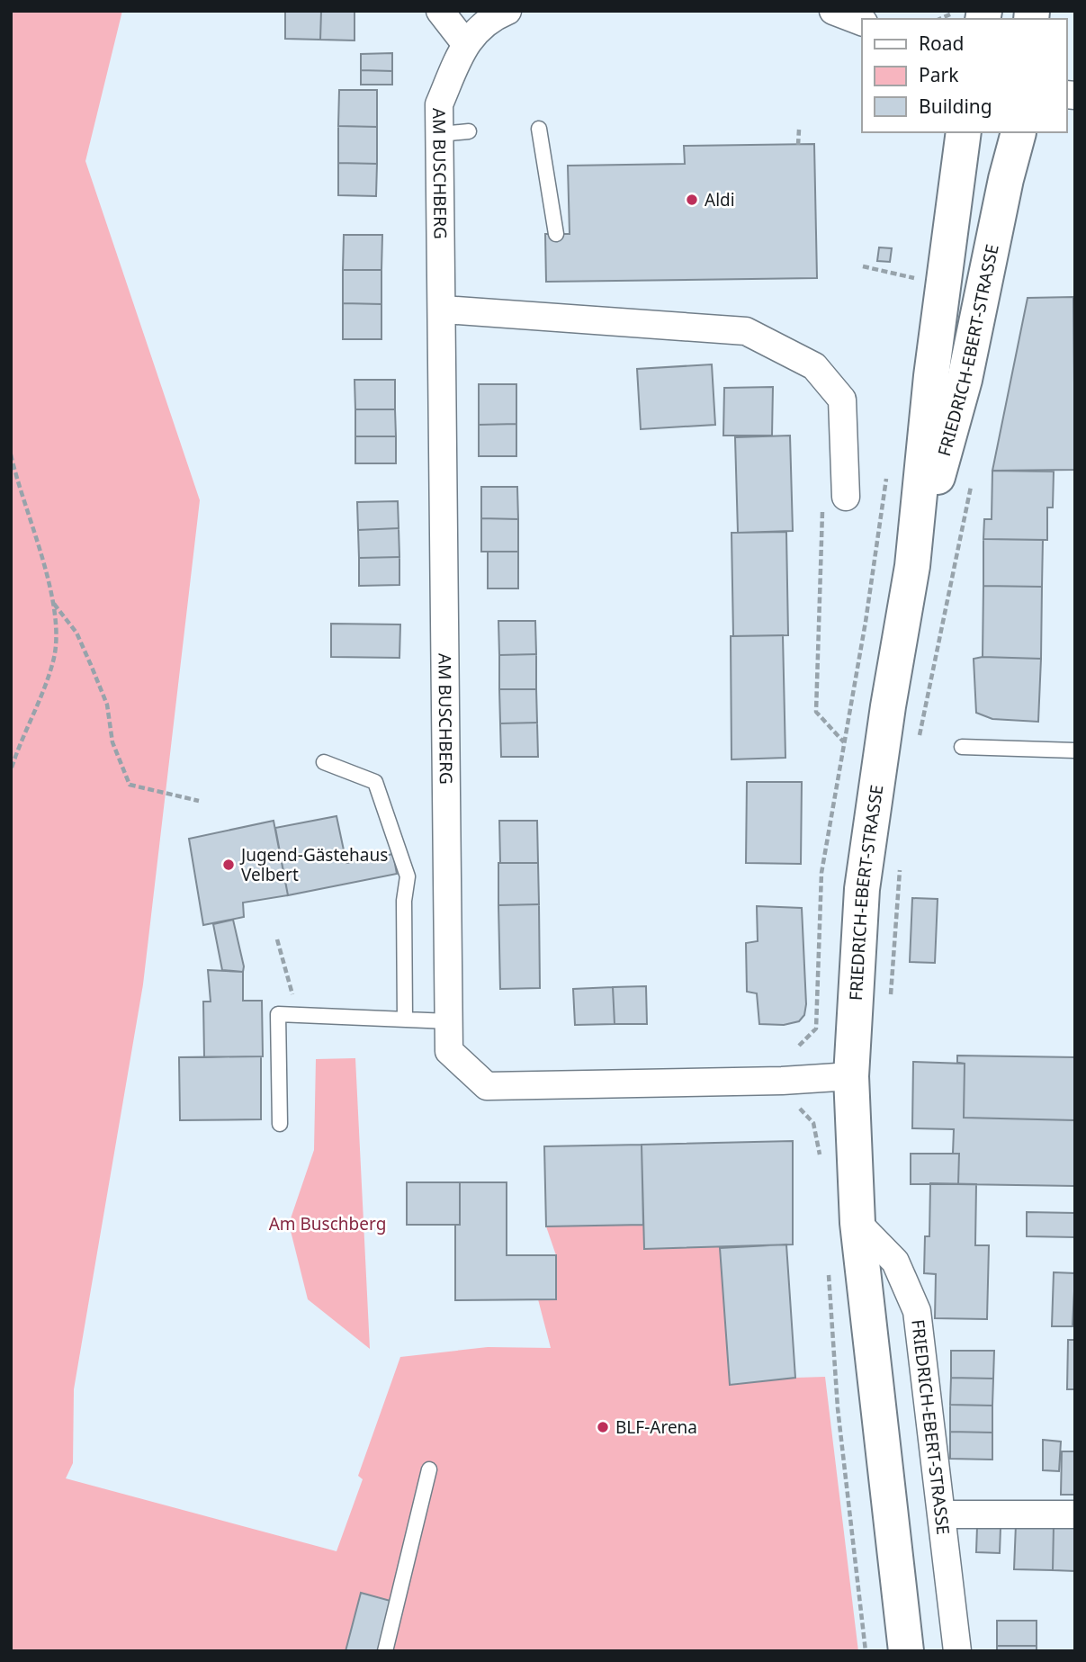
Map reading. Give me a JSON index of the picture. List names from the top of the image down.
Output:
{
  "streets": {
    "main road": ["FRIEDRICH-EBERT-STRASSE"],
    "street": ["AM BUSCHBERG"]
  },
  "crossings": [
    ["AM BUSCHBERG", "FRIEDRICH-EBERT-STRASSE"]
  ],
  "parks": ["Am Buschberg"],
  "places": ["Aldi", "Jugend-Gästehaus Velbert", "BLF-Arena"],
  "legend": ["Road", "Park", "Building"]
}
